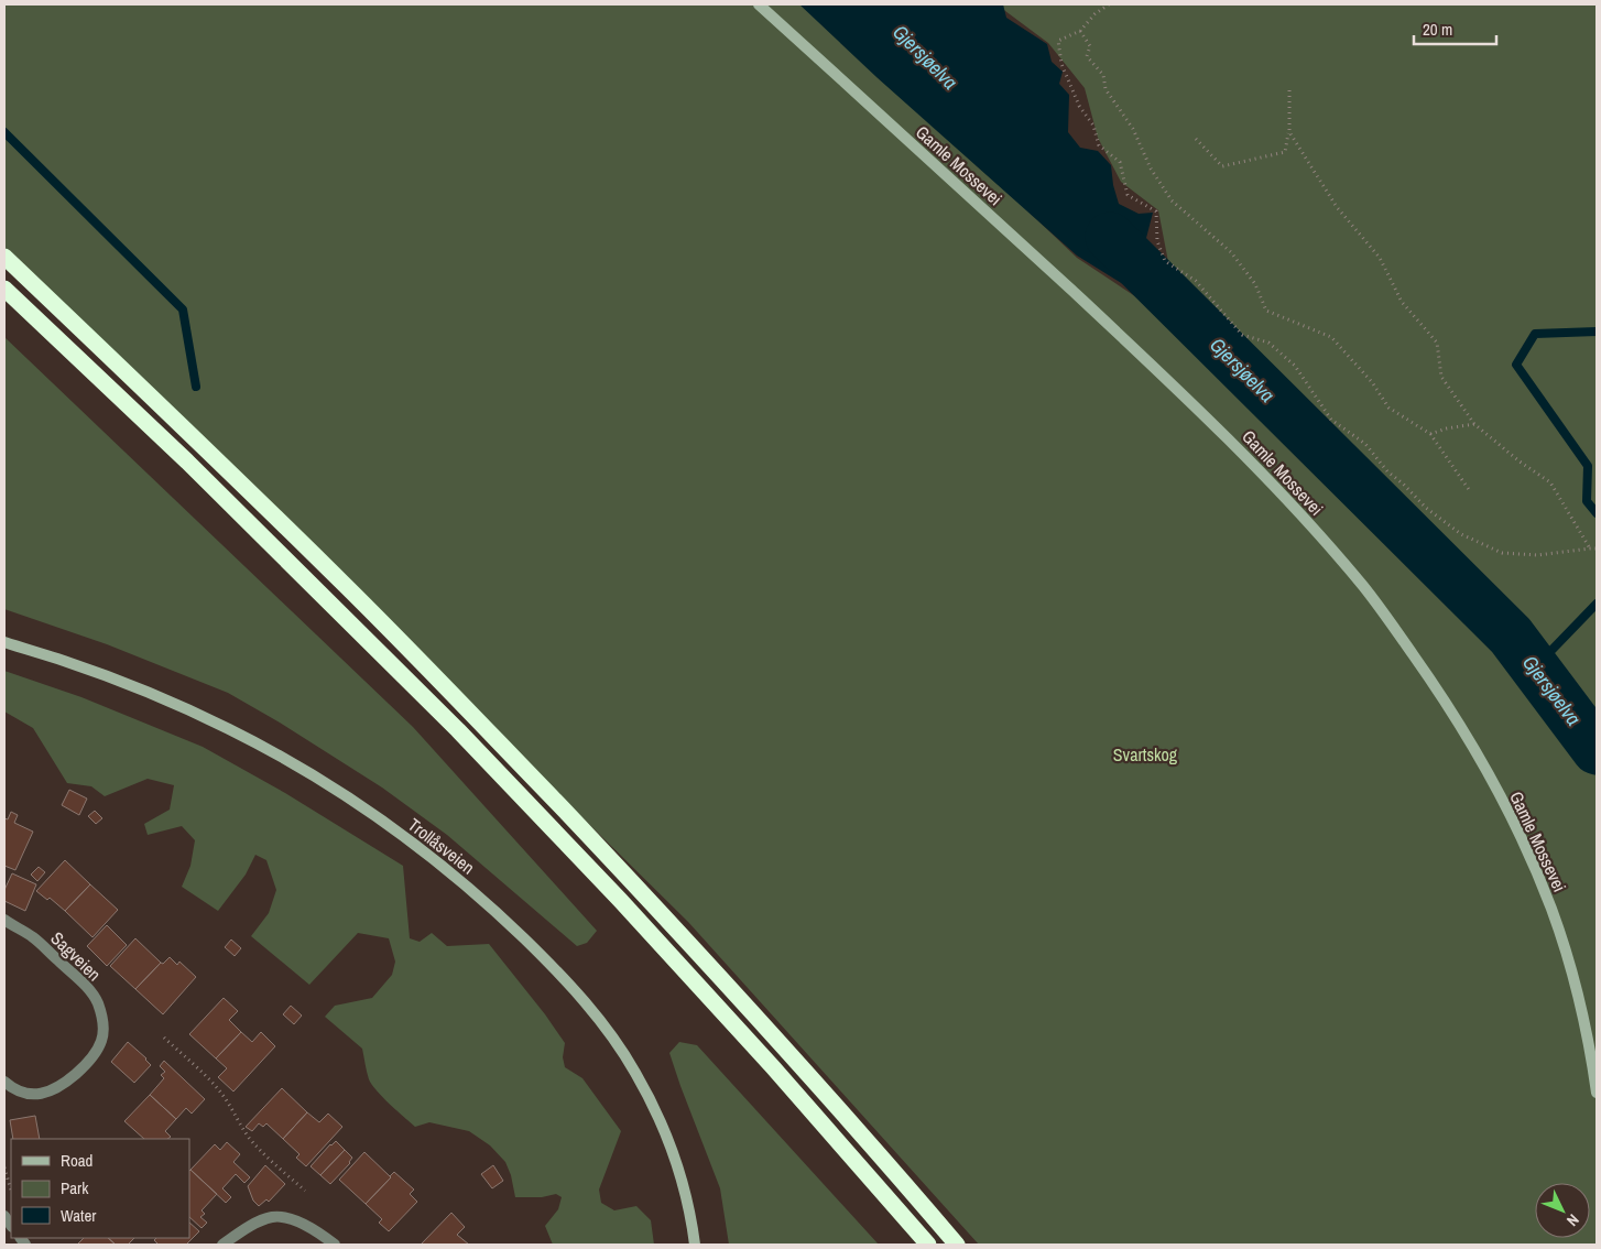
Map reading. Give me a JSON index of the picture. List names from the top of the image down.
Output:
{
  "streets": {
    "main road": ["Gamle Mossevei", "Trollåsveien"],
    "street": ["Sagveien"]
  },
  "water": ["Gjersjøelva"],
  "parks": ["Svartskog"],
  "legend": ["Road", "Park", "Water"],
  "scale_bar": "20 m",
  "north": "bottom right"
}
